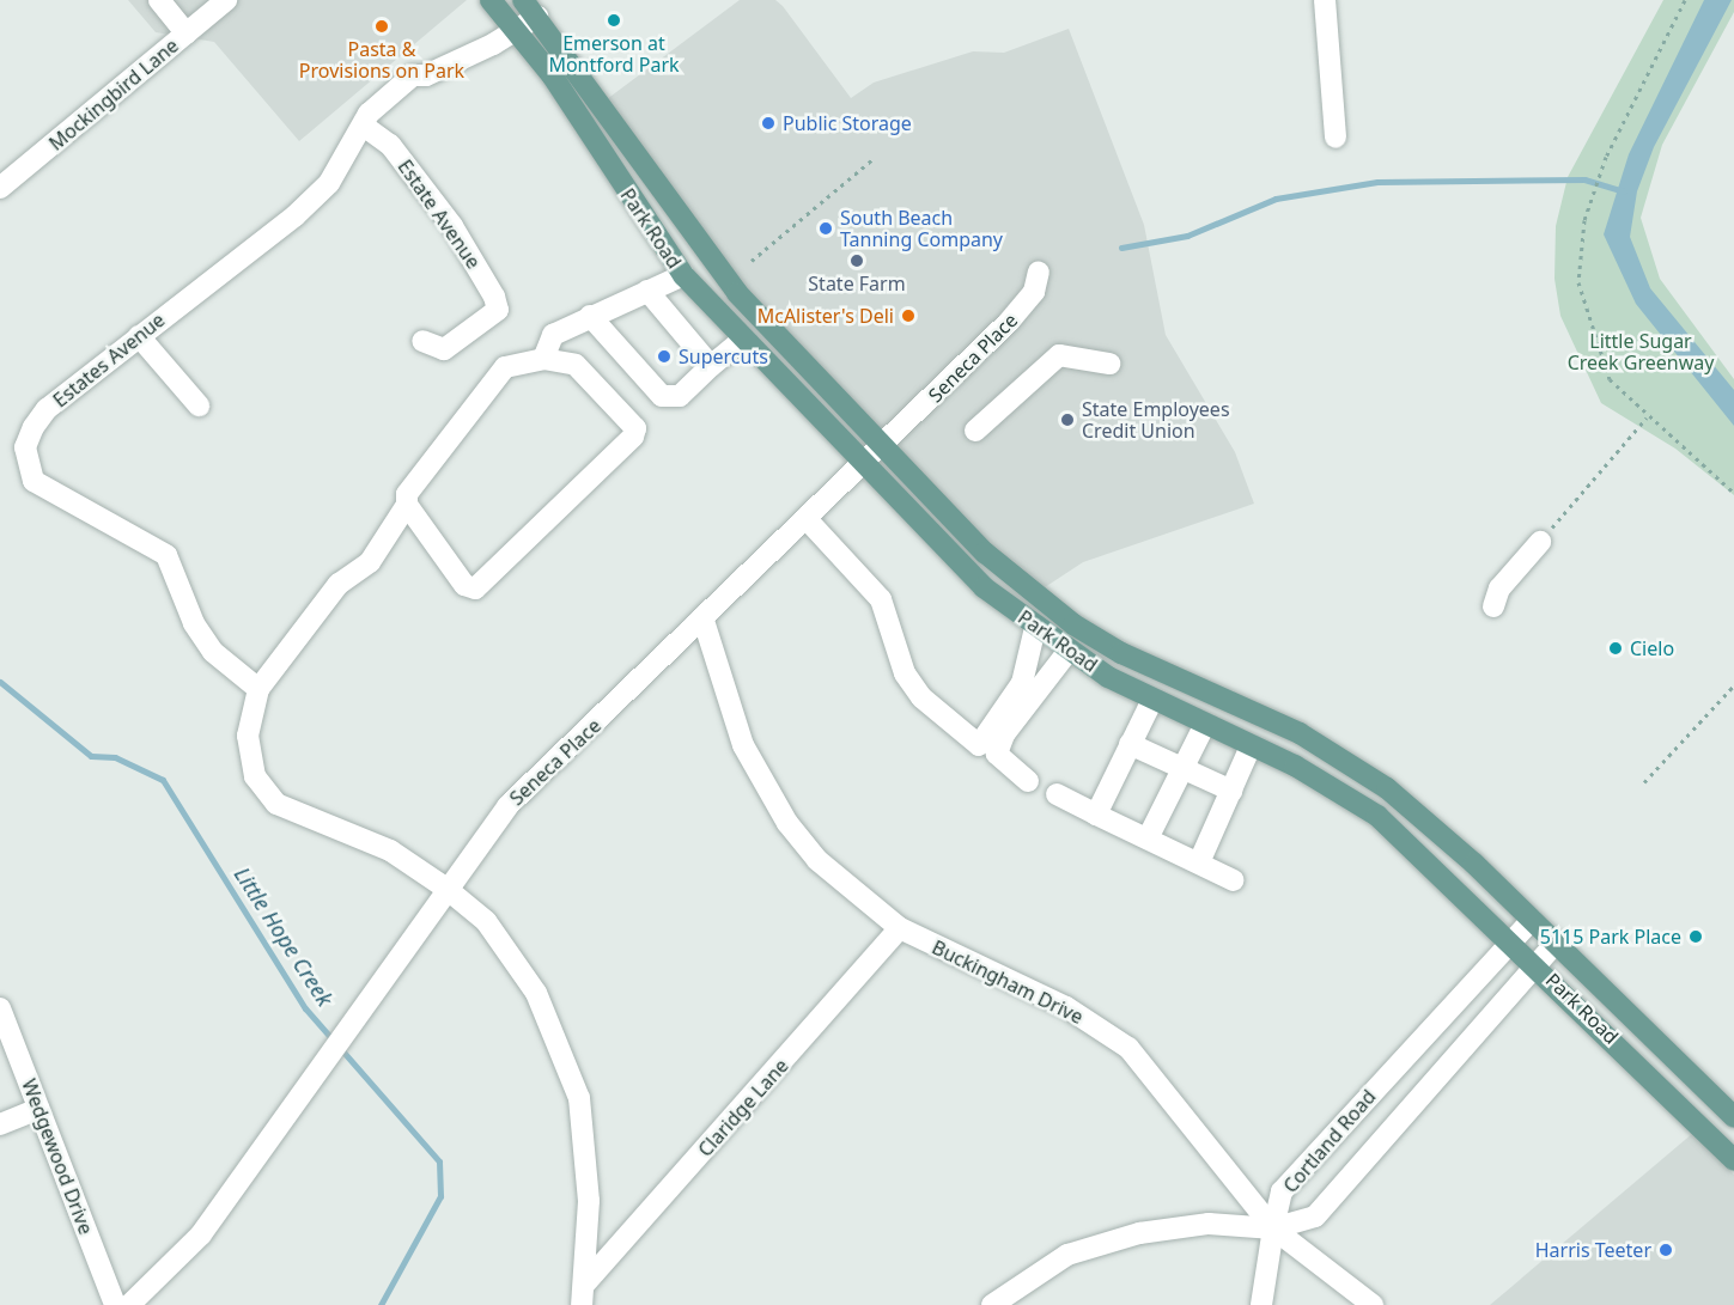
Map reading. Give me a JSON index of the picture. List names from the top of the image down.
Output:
{
  "streets": {
    "main road": ["Park Road"],
    "street": [
      "Mockingbird Lane",
      "Estate Avenue",
      "Seneca Place",
      "Estates Avenue",
      "Buckingham Drive",
      "Claridge Lane",
      "Cortland Road",
      "Wedgewood Drive"
    ]
  },
  "crossings": [
    ["Estate Avenue", "Estates Avenue"],
    ["Park Road", "Seneca Place"],
    ["Park Road", "Estates Avenue"],
    ["Park Road", "Cortland Road"],
    ["Seneca Place", "Buckingham Drive"],
    ["Buckingham Drive", "Claridge Lane"],
    ["Buckingham Drive", "Cortland Road"]
  ],
  "water": ["Little Hope Creek"],
  "parks": ["Little Sugar Creek Greenway"],
  "places": [
    "Emerson at Montford Park",
    "Pasta & Provisions on Park",
    "Public Storage",
    "South Beach Tanning Company",
    "State Farm",
    "McAlister's Deli",
    "Supercuts",
    "State Employees Credit Union",
    "Cielo",
    "5115 Park Place",
    "Harris Teeter"
  ]
}
